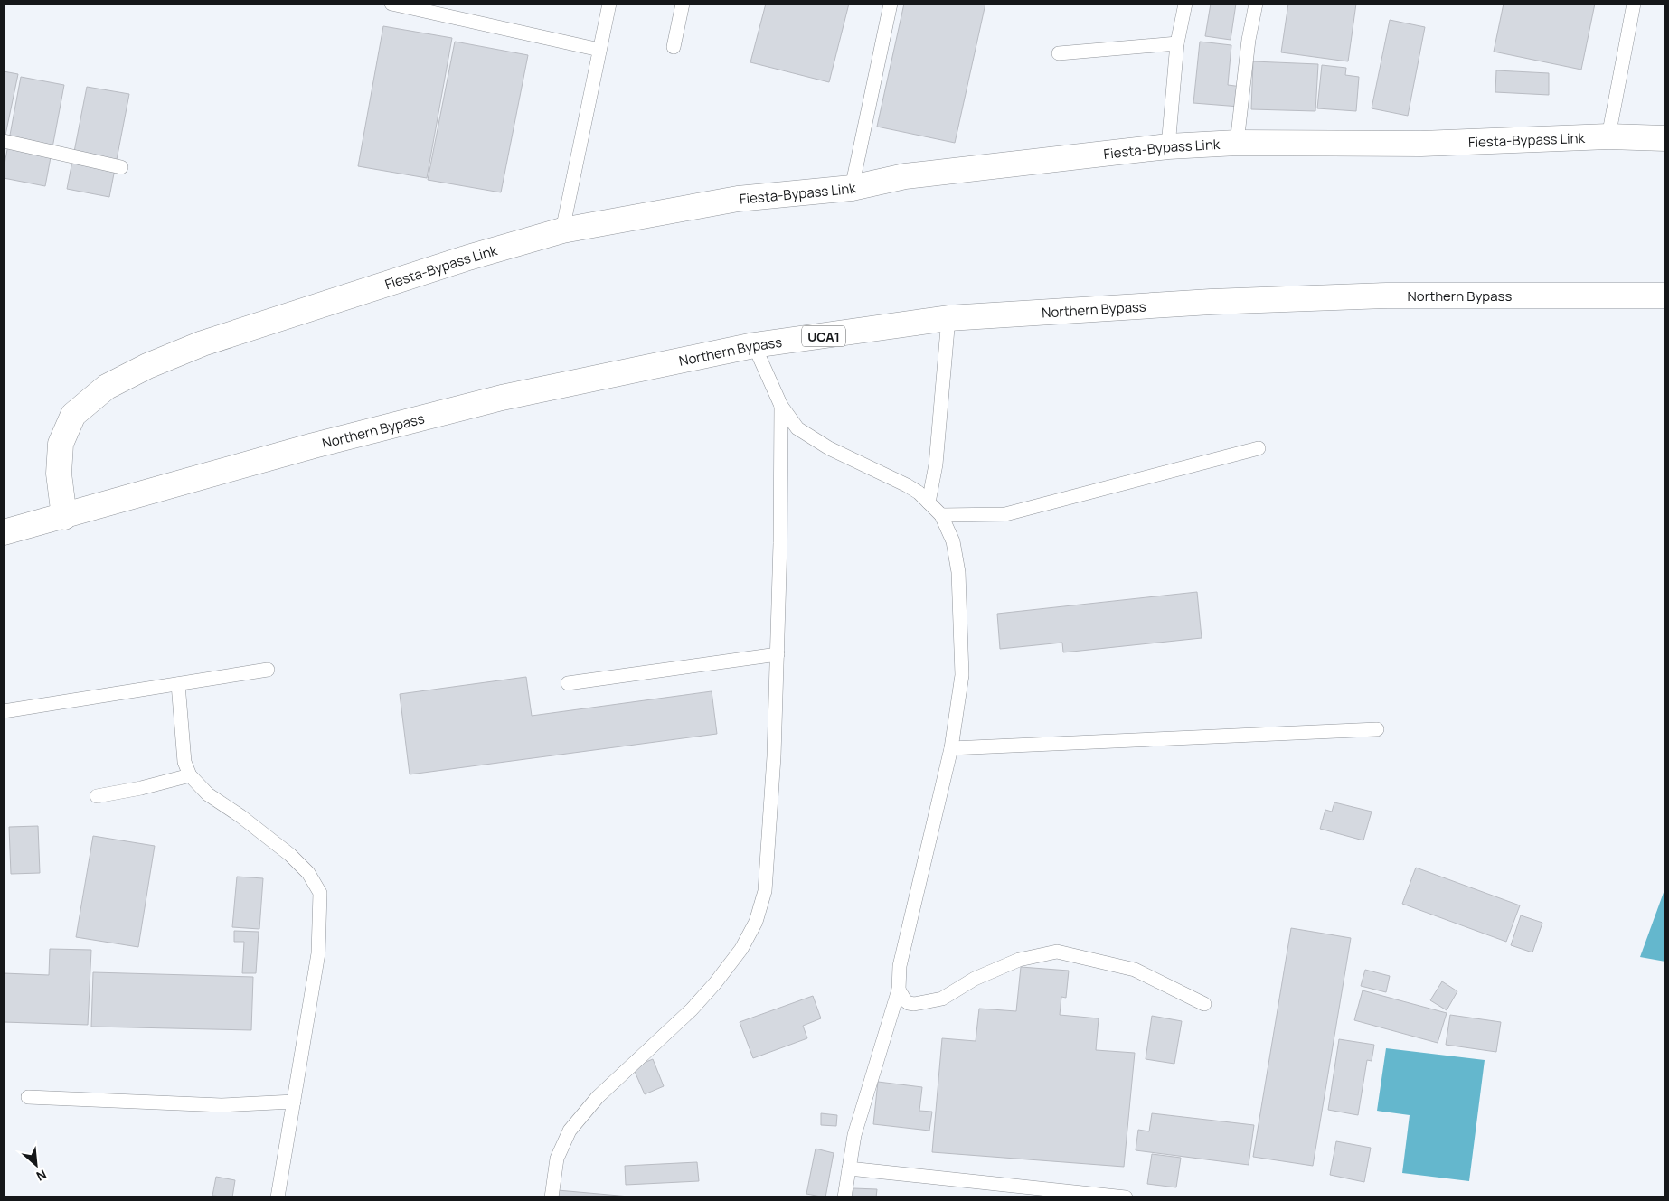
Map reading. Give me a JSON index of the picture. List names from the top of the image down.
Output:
{
  "streets": {
    "street": ["Fiesta-Bypass Link", "Northern Bypass", "UCA1"]
  },
  "crossings": [
    ["Fiesta-Bypass Link", "Northern Bypass"]
  ],
  "north": "bottom right"
}
